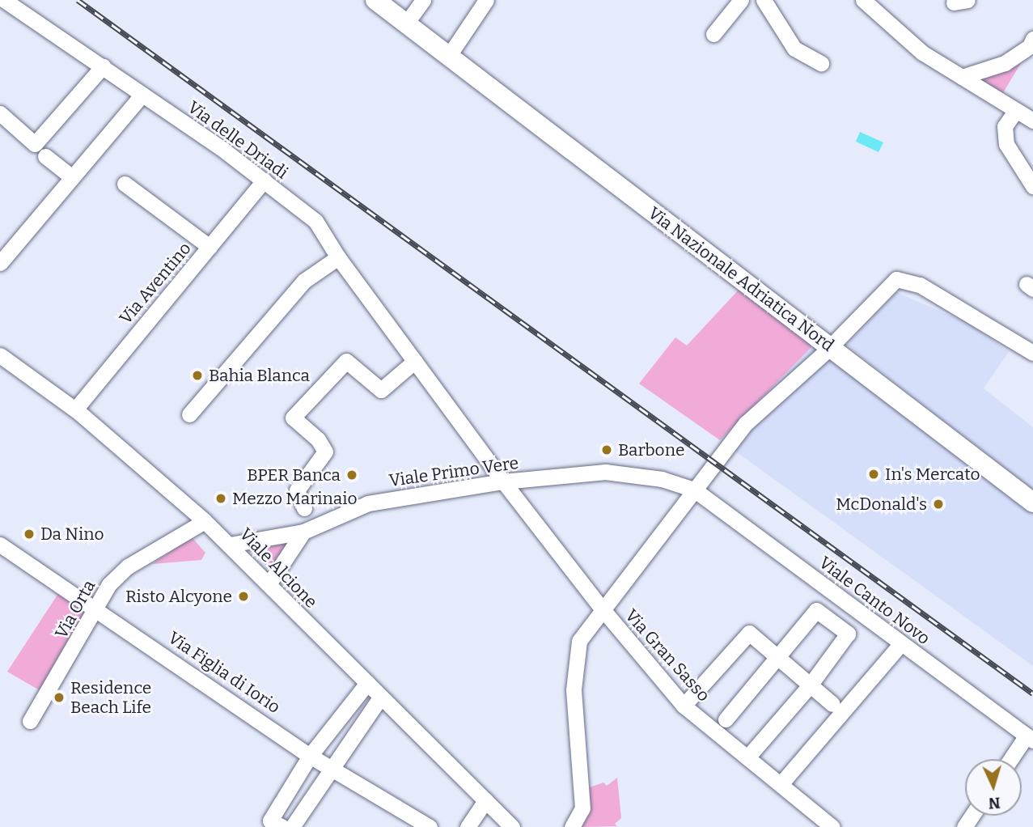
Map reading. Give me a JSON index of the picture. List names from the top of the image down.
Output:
{
  "streets": {
    "main road": ["Via Nazionale Adriatica Nord"],
    "street": [
      "Via delle Driadi",
      "Via Aventino",
      "Viale Primo Vere",
      "Viale Alcione",
      "Viale Canto Novo",
      "Via Orta",
      "Via Gran Sasso",
      "Via Figlia di Iorio"
    ]
  },
  "crossings": [
    ["Via delle Driadi", "Via Aventino"],
    ["Via delle Driadi", "Viale Primo Vere"],
    ["Via delle Driadi", "Via Gran Sasso"],
    ["Via Aventino", "Viale Alcione"],
    ["Viale Primo Vere", "Viale Alcione"],
    ["Viale Primo Vere", "Viale Canto Novo"],
    ["Viale Primo Vere", "Via Gran Sasso"],
    ["Viale Alcione", "Via Orta"],
    ["Via Orta", "Via Figlia di Iorio"]
  ],
  "places": [
    "Bahia Blanca",
    "Barbone",
    "In's Mercato",
    "BPER Banca",
    "Mezzo Marinaio",
    "McDonald's",
    "Da Nino",
    "Risto Alcyone",
    "Residence Beach Life"
  ],
  "north": "bottom"
}
